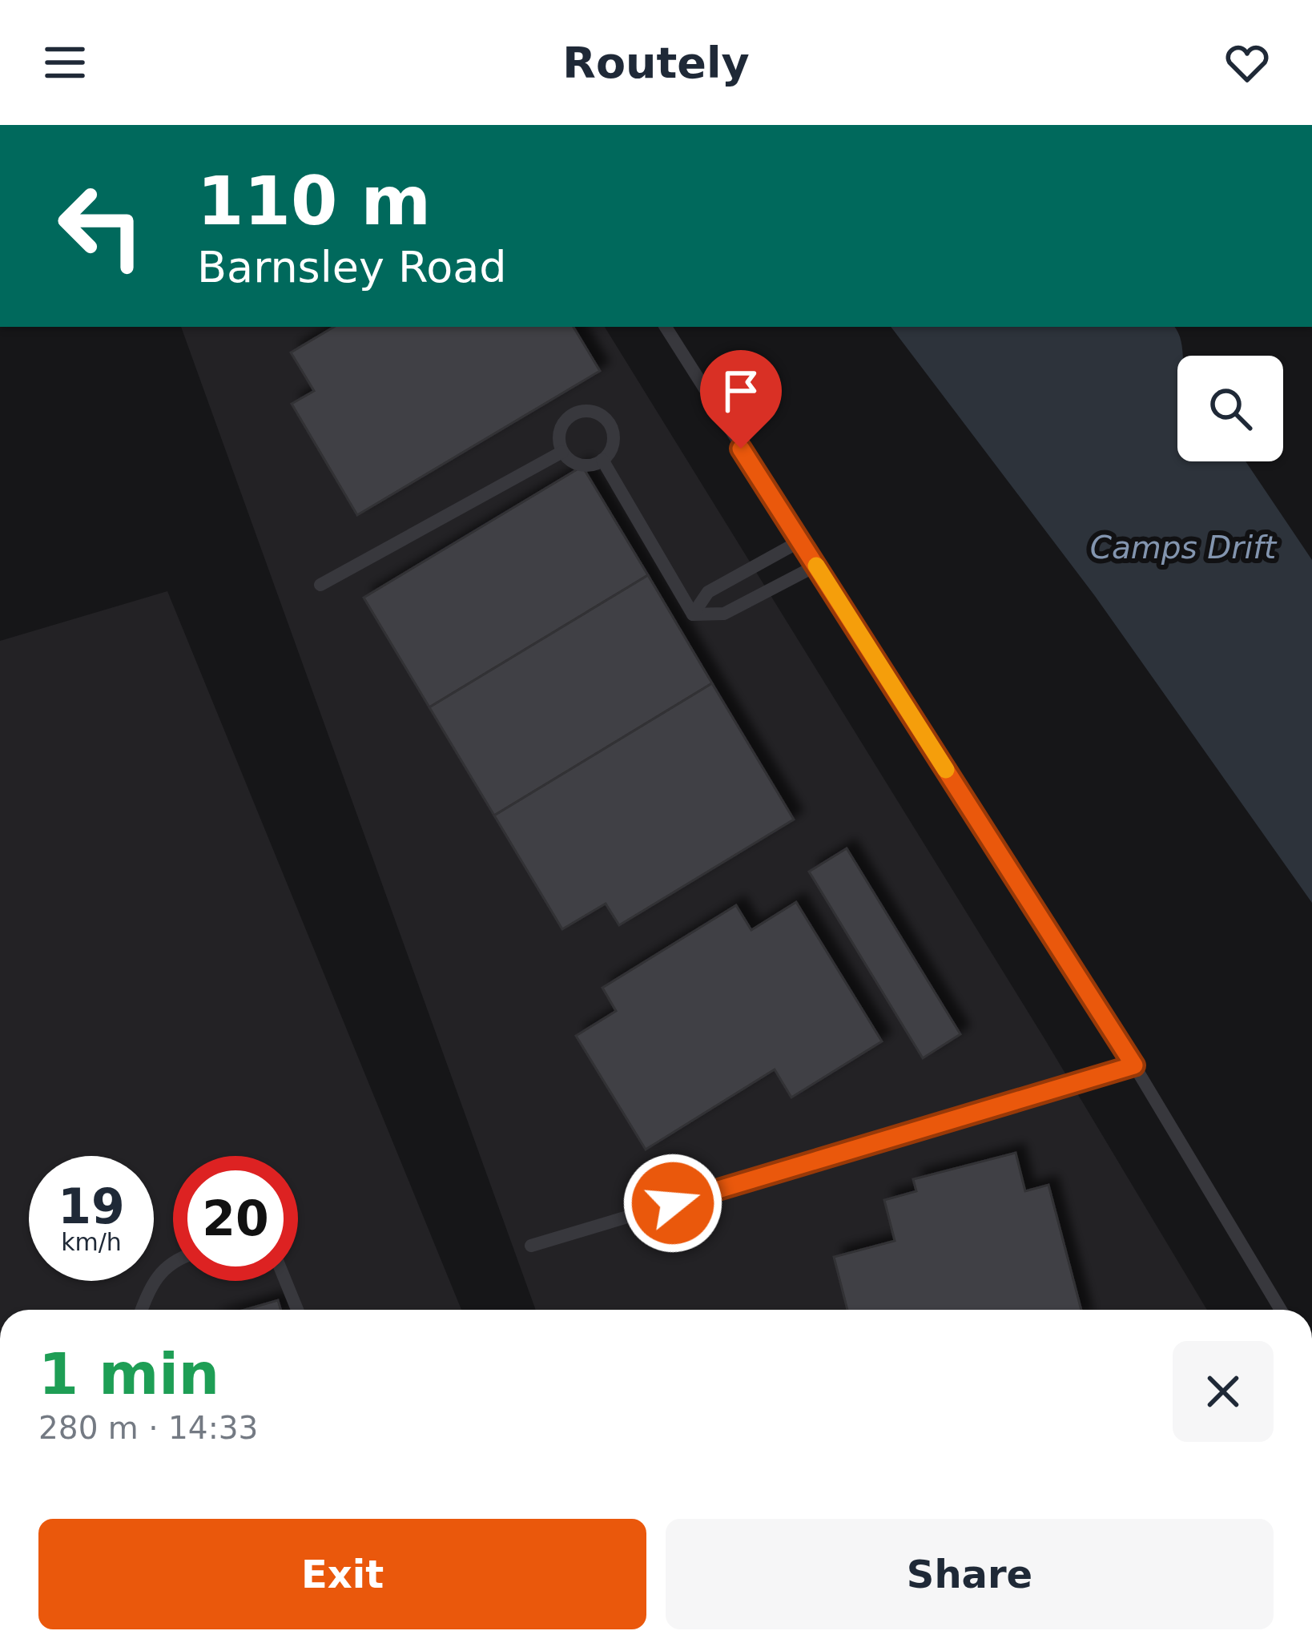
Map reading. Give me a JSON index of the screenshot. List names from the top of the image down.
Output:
{
  "water": ["Camps Drift"],
  "page": {
    "header": "Routely",
    "turn": ["110 m", "Barnsley Road"],
    "speed": "19 km/h",
    "limit": "20",
    "heading": ["1 min", "280 m · 14:33"],
    "buttons": ["Exit", "Share"]
  }
}
